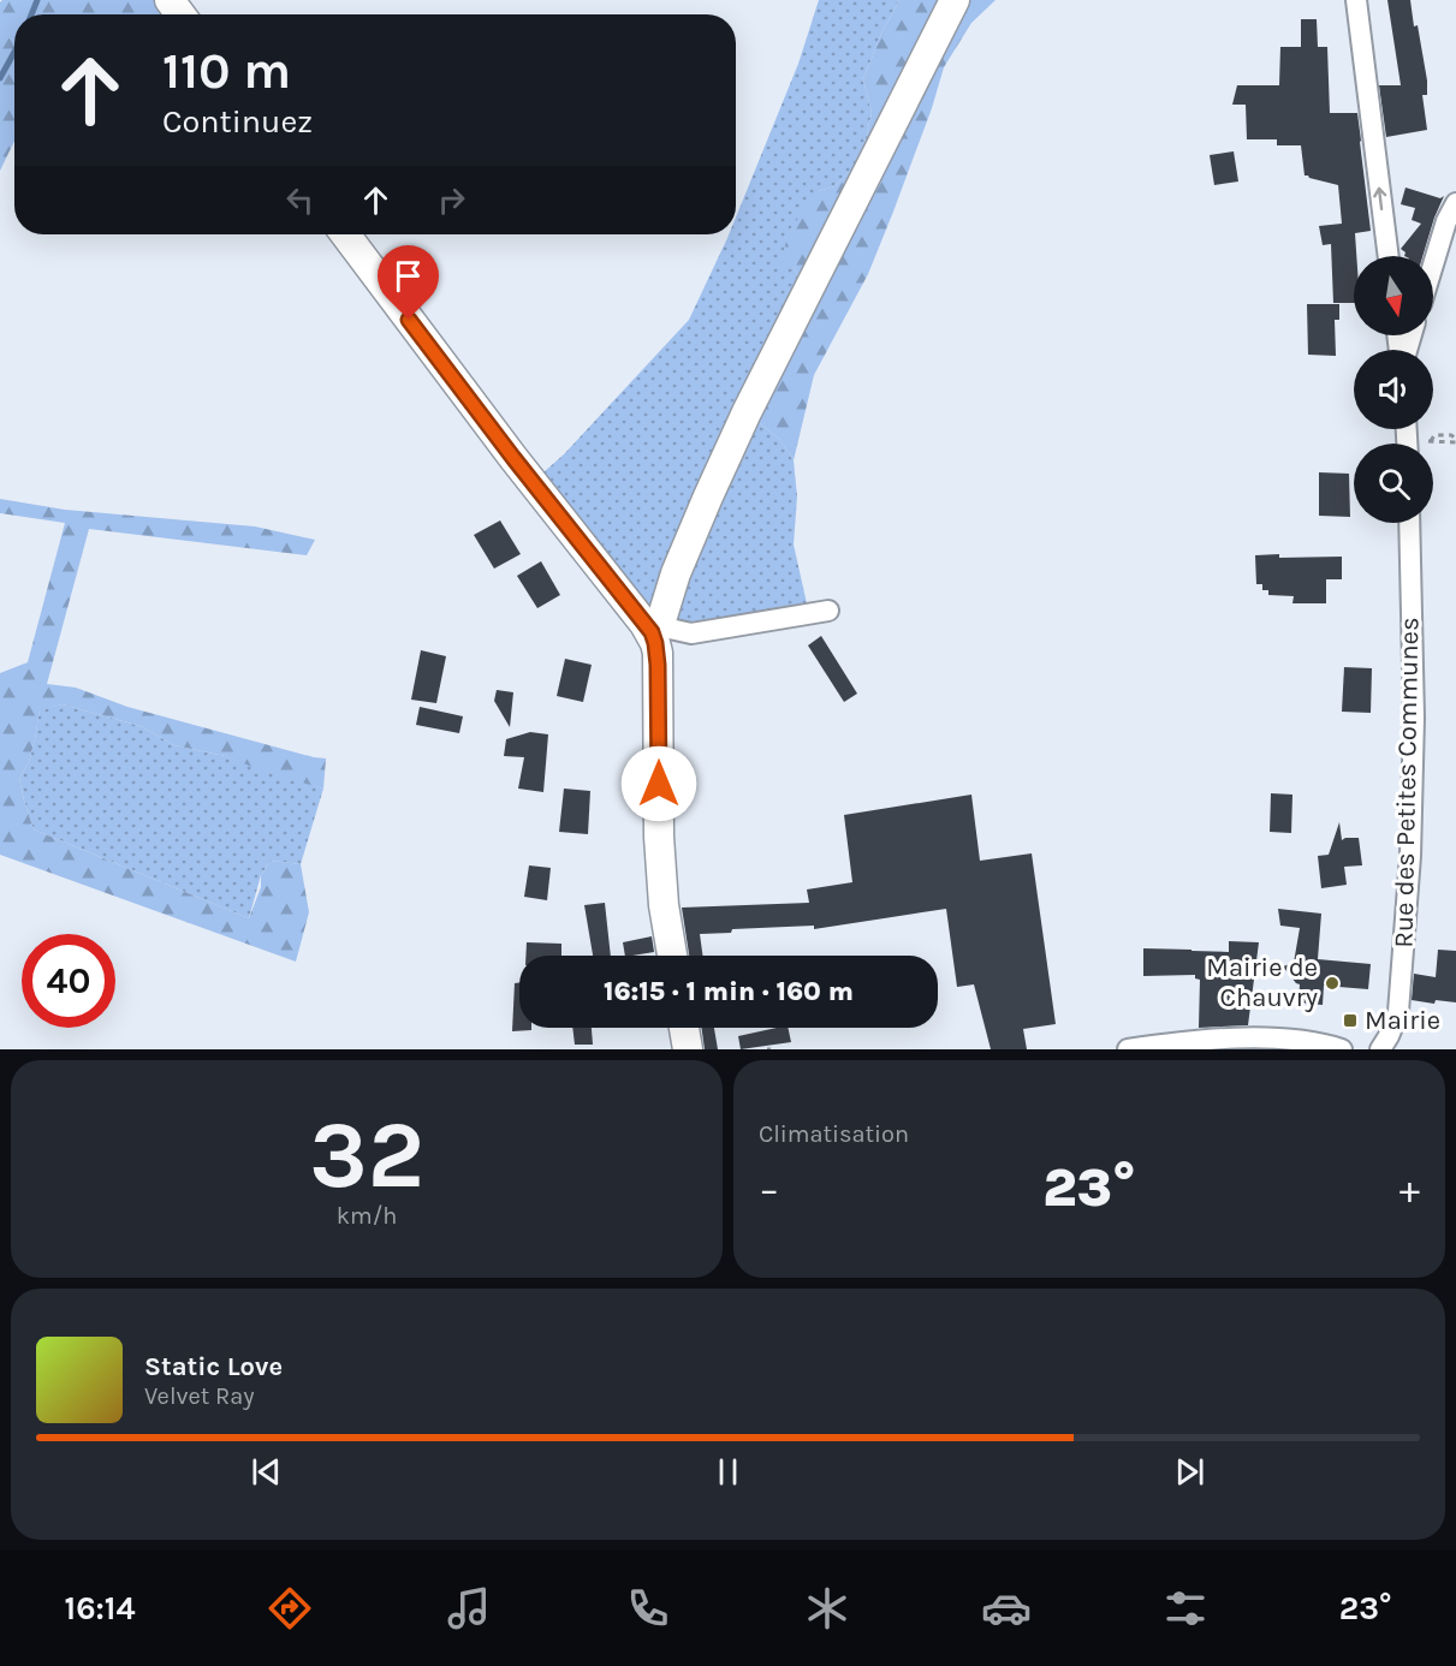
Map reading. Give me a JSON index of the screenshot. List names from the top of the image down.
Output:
{
  "streets": {
    "street": ["Rue des Petites Communes"]
  },
  "places": {
    "other": ["Mairie de Chauvry"],
    "transit": ["Mairie"]
  },
  "north": "bottom",
  "page": {
    "turn": ["110 m", "Continuez"],
    "limit": "40",
    "trip": "16:15 · 1 min · 160 m",
    "tile": [
      ["32", "km/h"],
      "Climatisation"
    ],
    "heat": ["−", "23°", "+"],
    "song": ["Static Love", "Velvet Ray"],
    "tabs": ["16:14", "23°"]
  }
}
